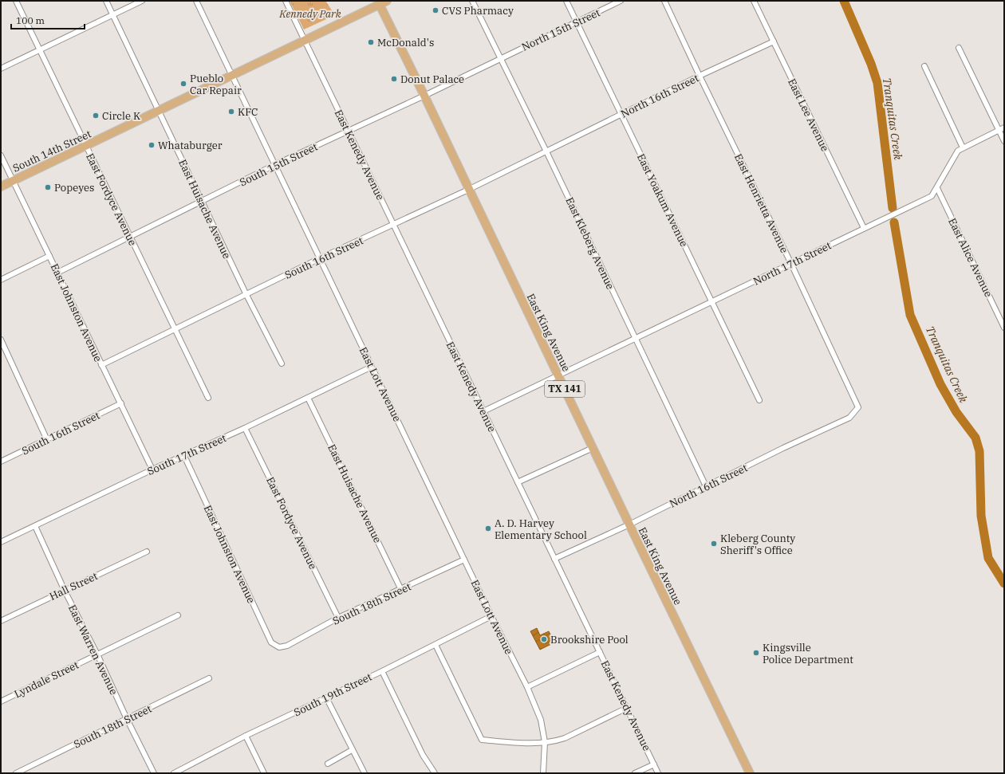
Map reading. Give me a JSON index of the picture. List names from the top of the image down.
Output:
{
  "streets": {
    "main road": ["South 14th Street", "East King Avenue", "TX 141"],
    "street": [
      "North 15th Street",
      "North 16th Street",
      "East Lee Avenue",
      "East Kenedy Avenue",
      "South 15th Street",
      "East Fordyce Avenue",
      "East Yoakum Avenue",
      "East Henrietta Avenue",
      "East Huisache Avenue",
      "East Kleberg Avenue",
      "South 16th Street",
      "East Alice Avenue",
      "North 17th Street",
      "East Johnston Avenue",
      "East Lott Avenue",
      "South 17th Street",
      "Hall Street",
      "South 18th Street",
      "East Warren Avenue",
      "Lyndale Street",
      "South 19th Street"
    ]
  },
  "crossings": [
    ["North 15th Street", "South 15th Street"],
    ["North 15th Street", "East Yoakum Avenue"],
    ["North 15th Street", "East Kleberg Avenue"],
    ["North 16th Street", "East Lee Avenue"],
    ["North 16th Street", "East Kenedy Avenue"],
    ["North 16th Street", "East Yoakum Avenue"],
    ["North 16th Street", "East Henrietta Avenue"],
    ["North 16th Street", "East Kleberg Avenue"],
    ["North 16th Street", "South 16th Street"],
    ["North 16th Street", "East King Avenue"],
    ["East Lee Avenue", "North 17th Street"],
    ["South 14th Street", "East Kenedy Avenue"],
    ["South 14th Street", "East Fordyce Avenue"],
    ["South 14th Street", "East Huisache Avenue"],
    ["South 14th Street", "East Johnston Avenue"],
    ["South 14th Street", "East King Avenue"],
    ["South 14th Street", "East Lott Avenue"],
    ["East Kenedy Avenue", "South 15th Street"],
    ["East Kenedy Avenue", "South 16th Street"],
    ["South 15th Street", "East Fordyce Avenue"],
    ["South 15th Street", "East Huisache Avenue"],
    ["South 15th Street", "East Kleberg Avenue"],
    ["South 15th Street", "East Johnston Avenue"],
    ["South 15th Street", "East King Avenue"],
    ["South 15th Street", "East Lott Avenue"],
    ["East Fordyce Avenue", "South 16th Street"],
    ["East Fordyce Avenue", "South 17th Street"],
    ["East Fordyce Avenue", "South 18th Street"],
    ["East Yoakum Avenue", "North 17th Street"],
    ["East Henrietta Avenue", "North 17th Street"],
    ["East Huisache Avenue", "South 16th Street"],
    ["East Huisache Avenue", "South 17th Street"],
    ["East Huisache Avenue", "South 18th Street"],
    ["East Kleberg Avenue", "South 16th Street"],
    ["East Kleberg Avenue", "North 17th Street"],
    ["South 16th Street", "East Johnston Avenue"],
    ["South 16th Street", "East King Avenue"],
    ["South 16th Street", "East Lott Avenue"],
    ["East Alice Avenue", "North 17th Street"],
    ["North 17th Street", "East King Avenue"],
    ["East Johnston Avenue", "South 17th Street"],
    ["East Johnston Avenue", "South 18th Street"],
    ["East Lott Avenue", "South 17th Street"],
    ["East Lott Avenue", "South 18th Street"],
    ["East Lott Avenue", "South 19th Street"],
    ["South 17th Street", "East Warren Avenue"],
    ["Hall Street", "East Warren Avenue"],
    ["South 18th Street", "East Warren Avenue"],
    ["East Warren Avenue", "Lyndale Street"]
  ],
  "water": ["Tranquitas Creek"],
  "parks": ["Kennedy Park"],
  "places": [
    "CVS Pharmacy",
    "McDonald's",
    "Donut Palace",
    "Pueblo Car Repair",
    "KFC",
    "Circle K",
    "Whataburger",
    "Popeyes",
    "A. D. Harvey Elementary School",
    "Kleberg County Sheriff's Office",
    "Brookshire Pool",
    "Kingsville Police Department"
  ],
  "scale_bar": "100 m"
}
